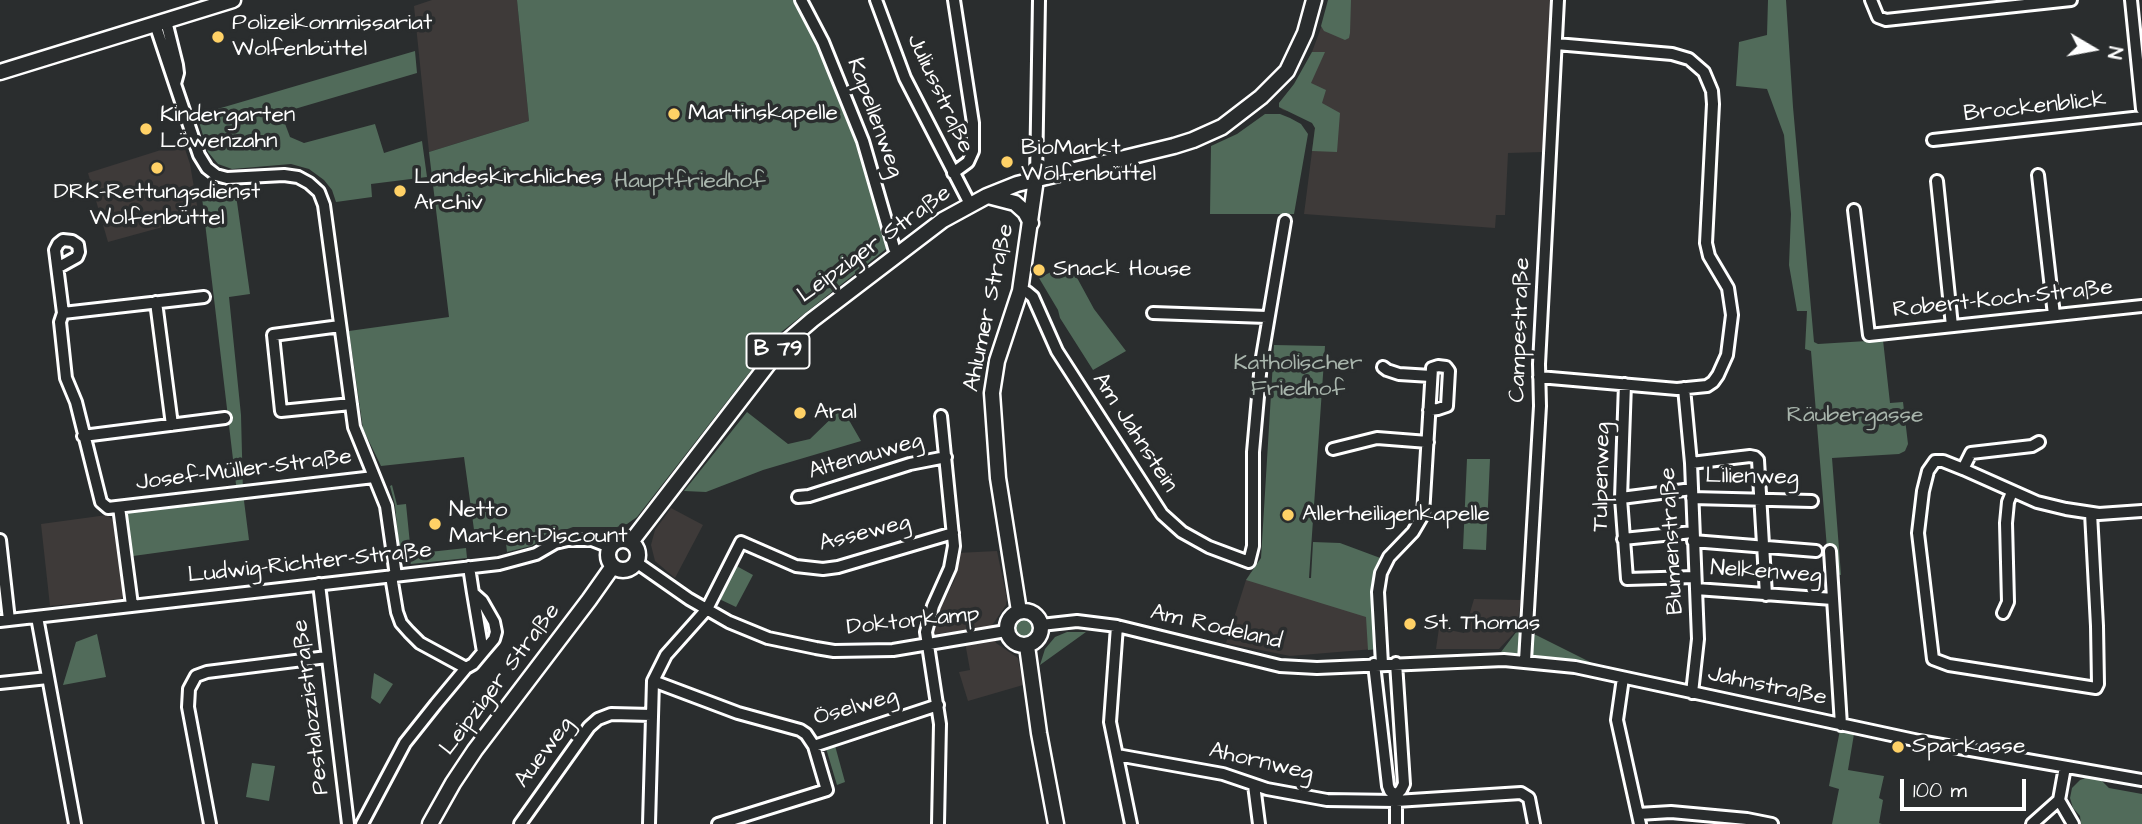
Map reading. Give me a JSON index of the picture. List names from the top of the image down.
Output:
{
  "streets": {
    "main road": ["Leipziger Straße", "Ahlumer Straße", "B 79"],
    "street": [
      "Juliusstraße",
      "Brockenblick",
      "Kapellenweg",
      "Robert-Koch-Straße",
      "Campestraße",
      "Am Jahnstein",
      "Altenauweg",
      "Josef-Müller-Straße",
      "Tulpenweg",
      "Lilienweg",
      "Asseweg",
      "Blumenstraße",
      "Ludwig-Richter-Straße",
      "Nelkenweg",
      "Doktorkamp",
      "Am Rodeland",
      "Jahnstraße",
      "Pestalozzistraße",
      "Öselweg",
      "Aueweg",
      "Ahornweg"
    ]
  },
  "crossings": [
    ["Juliusstraße", "Leipziger Straße"],
    ["Kapellenweg", "Leipziger Straße"],
    ["Leipziger Straße", "Ahlumer Straße"],
    ["Leipziger Straße", "B 79"],
    ["Leipziger Straße", "Ludwig-Richter-Straße"],
    ["Leipziger Straße", "Doktorkamp"],
    ["Ahlumer Straße", "B 79"],
    ["Ahlumer Straße", "Am Jahnstein"],
    ["Ahlumer Straße", "Doktorkamp"],
    ["Ahlumer Straße", "Am Rodeland"],
    ["Campestraße", "Jahnstraße"],
    ["Josef-Müller-Straße", "Ludwig-Richter-Straße"],
    ["Tulpenweg", "Lilienweg"],
    ["Tulpenweg", "Nelkenweg"],
    ["Lilienweg", "Blumenstraße"],
    ["Asseweg", "Doktorkamp"],
    ["Asseweg", "Öselweg"],
    ["Blumenstraße", "Nelkenweg"],
    ["Blumenstraße", "Jahnstraße"],
    ["Ludwig-Richter-Straße", "Doktorkamp"],
    ["Ludwig-Richter-Straße", "Pestalozzistraße"],
    ["Doktorkamp", "Am Rodeland"],
    ["Am Rodeland", "Jahnstraße"]
  ],
  "parks": ["Hauptfriedhof", "Katholischer Friedhof", "Räubergasse"],
  "places": [
    "Polizeikommissariat Wolfenbüttel",
    "Martinskapelle",
    "Kindergarten Löwenzahn",
    "BioMarkt Wolfenbüttel",
    "DRK-Rettungsdienst Wolfenbüttel",
    "Landeskirchliches Archiv",
    "Snack House",
    "Aral",
    "Allerheiligenkapelle",
    "Netto Marken-Discount",
    "St. Thomas",
    "Sparkasse"
  ],
  "scale_bar": "100 m",
  "north": "right"
}
